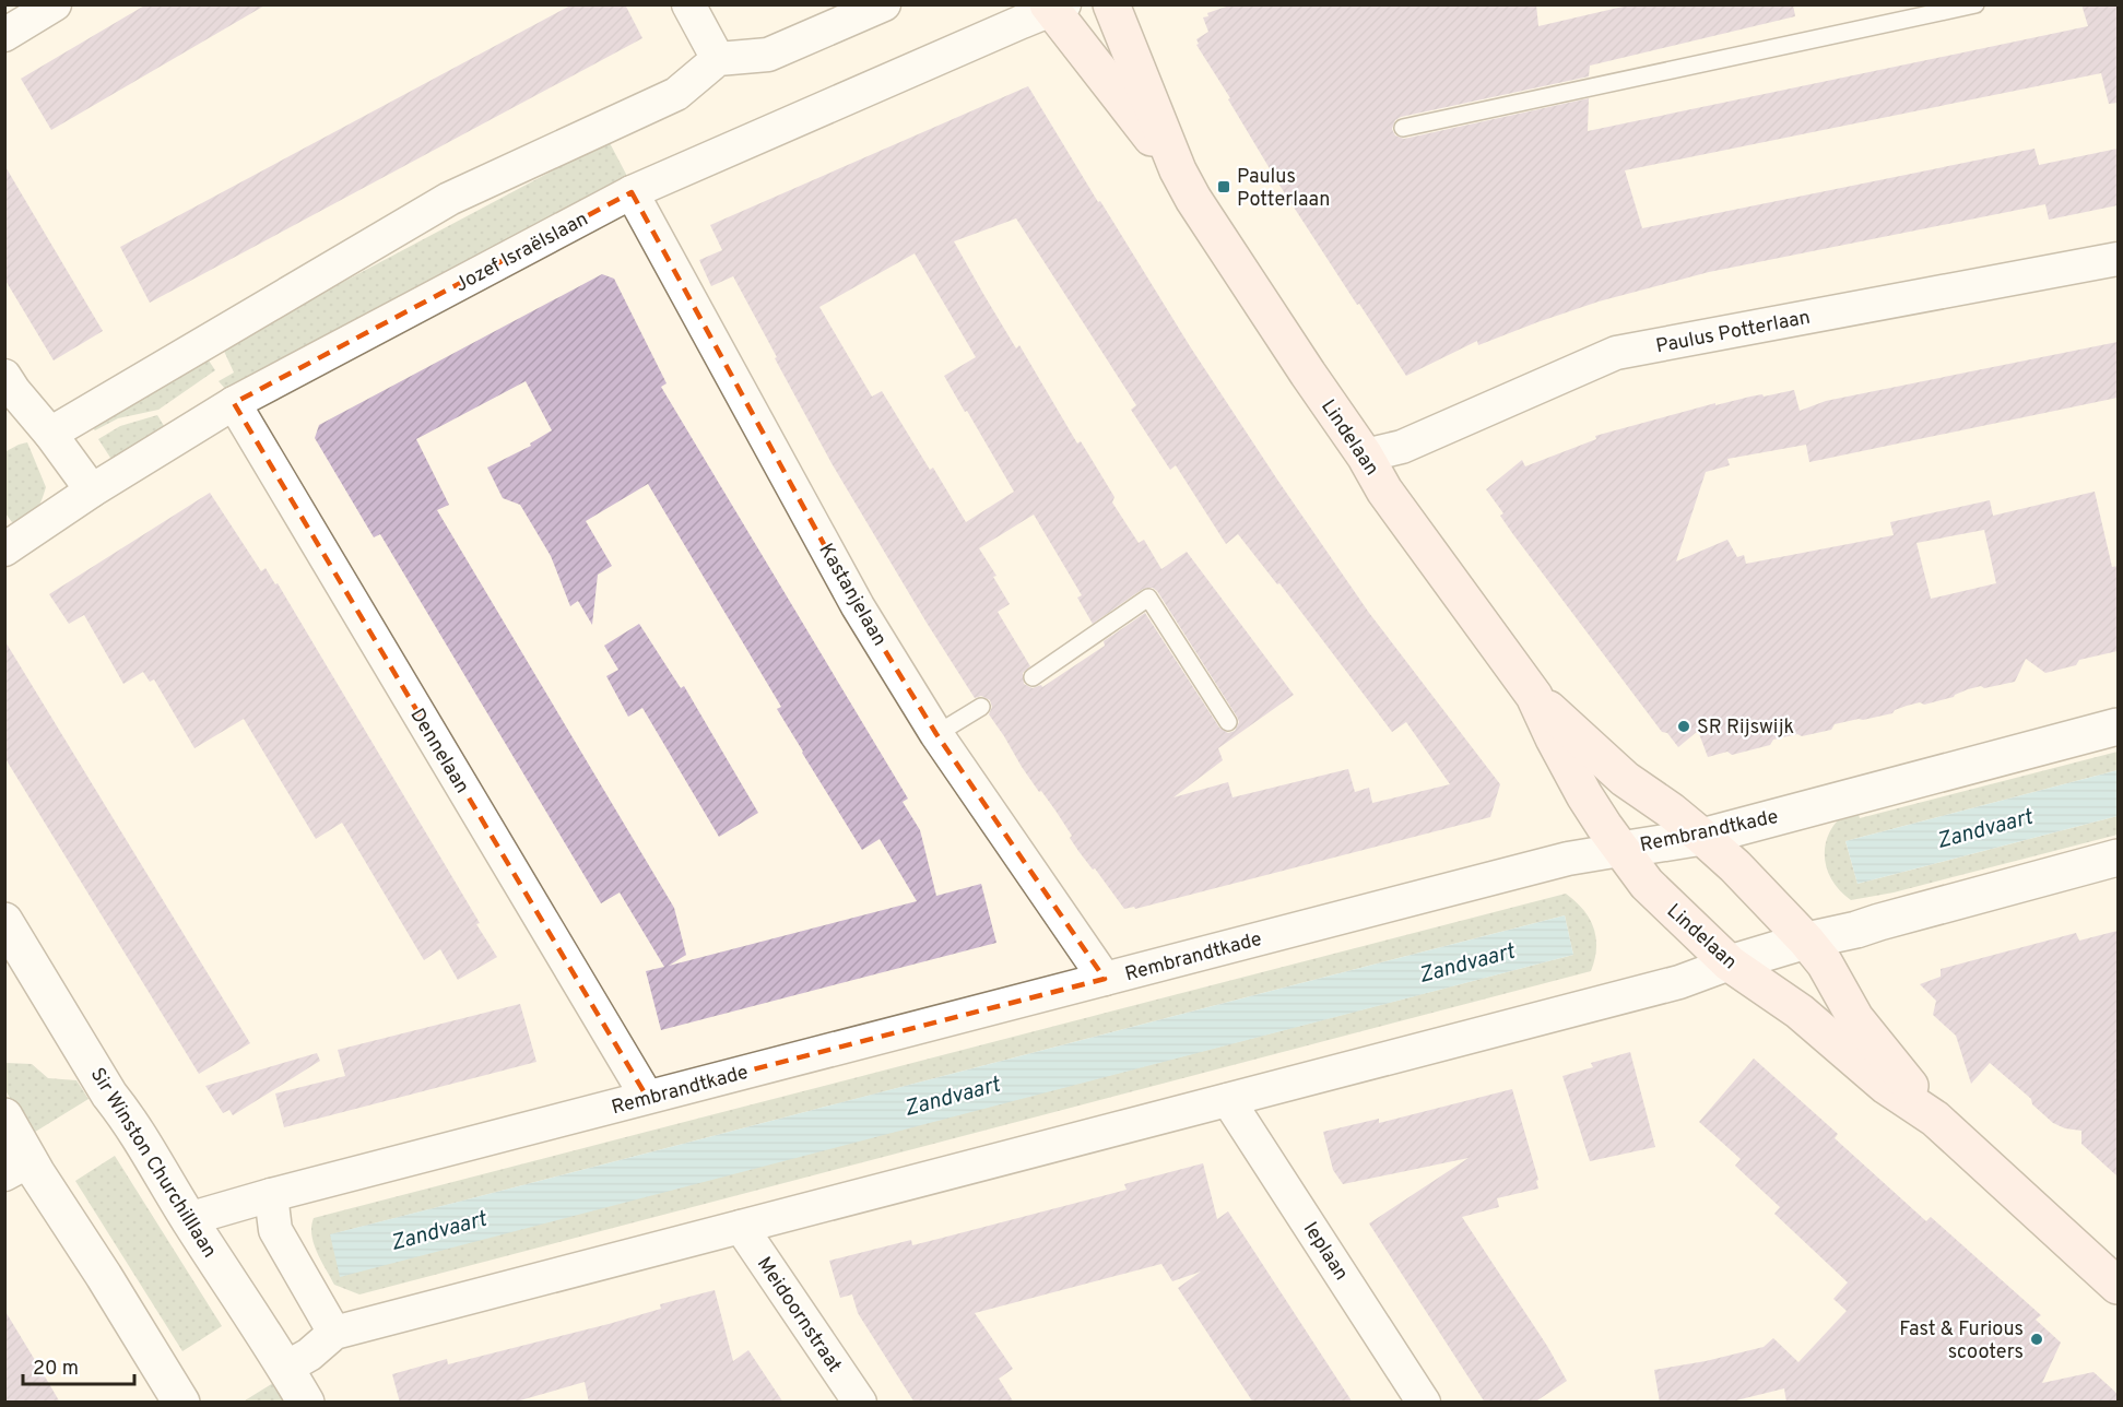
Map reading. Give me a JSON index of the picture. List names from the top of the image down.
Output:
{
  "streets": {
    "main road": ["Lindelaan"],
    "street": [
      "Jozef Israëlslaan",
      "Paulus Potterlaan",
      "Kastanjelaan",
      "Dennelaan",
      "Rembrandtkade",
      "Sir Winston Churchilllaan",
      "Ieplaan",
      "Meidoornstraat"
    ]
  },
  "crossings": [
    ["Jozef Israëlslaan", "Lindelaan"],
    ["Jozef Israëlslaan", "Kastanjelaan"],
    ["Jozef Israëlslaan", "Dennelaan"],
    ["Paulus Potterlaan", "Lindelaan"],
    ["Lindelaan", "Rembrandtkade"],
    ["Kastanjelaan", "Rembrandtkade"],
    ["Dennelaan", "Rembrandtkade"],
    ["Rembrandtkade", "Sir Winston Churchilllaan"]
  ],
  "water": ["Zandvaart"],
  "places": {
    "transit": ["Paulus Potterlaan"],
    "other": ["SR Rijswijk", "Fast & Furious scooters"]
  },
  "scale_bar": "20 m"
}
